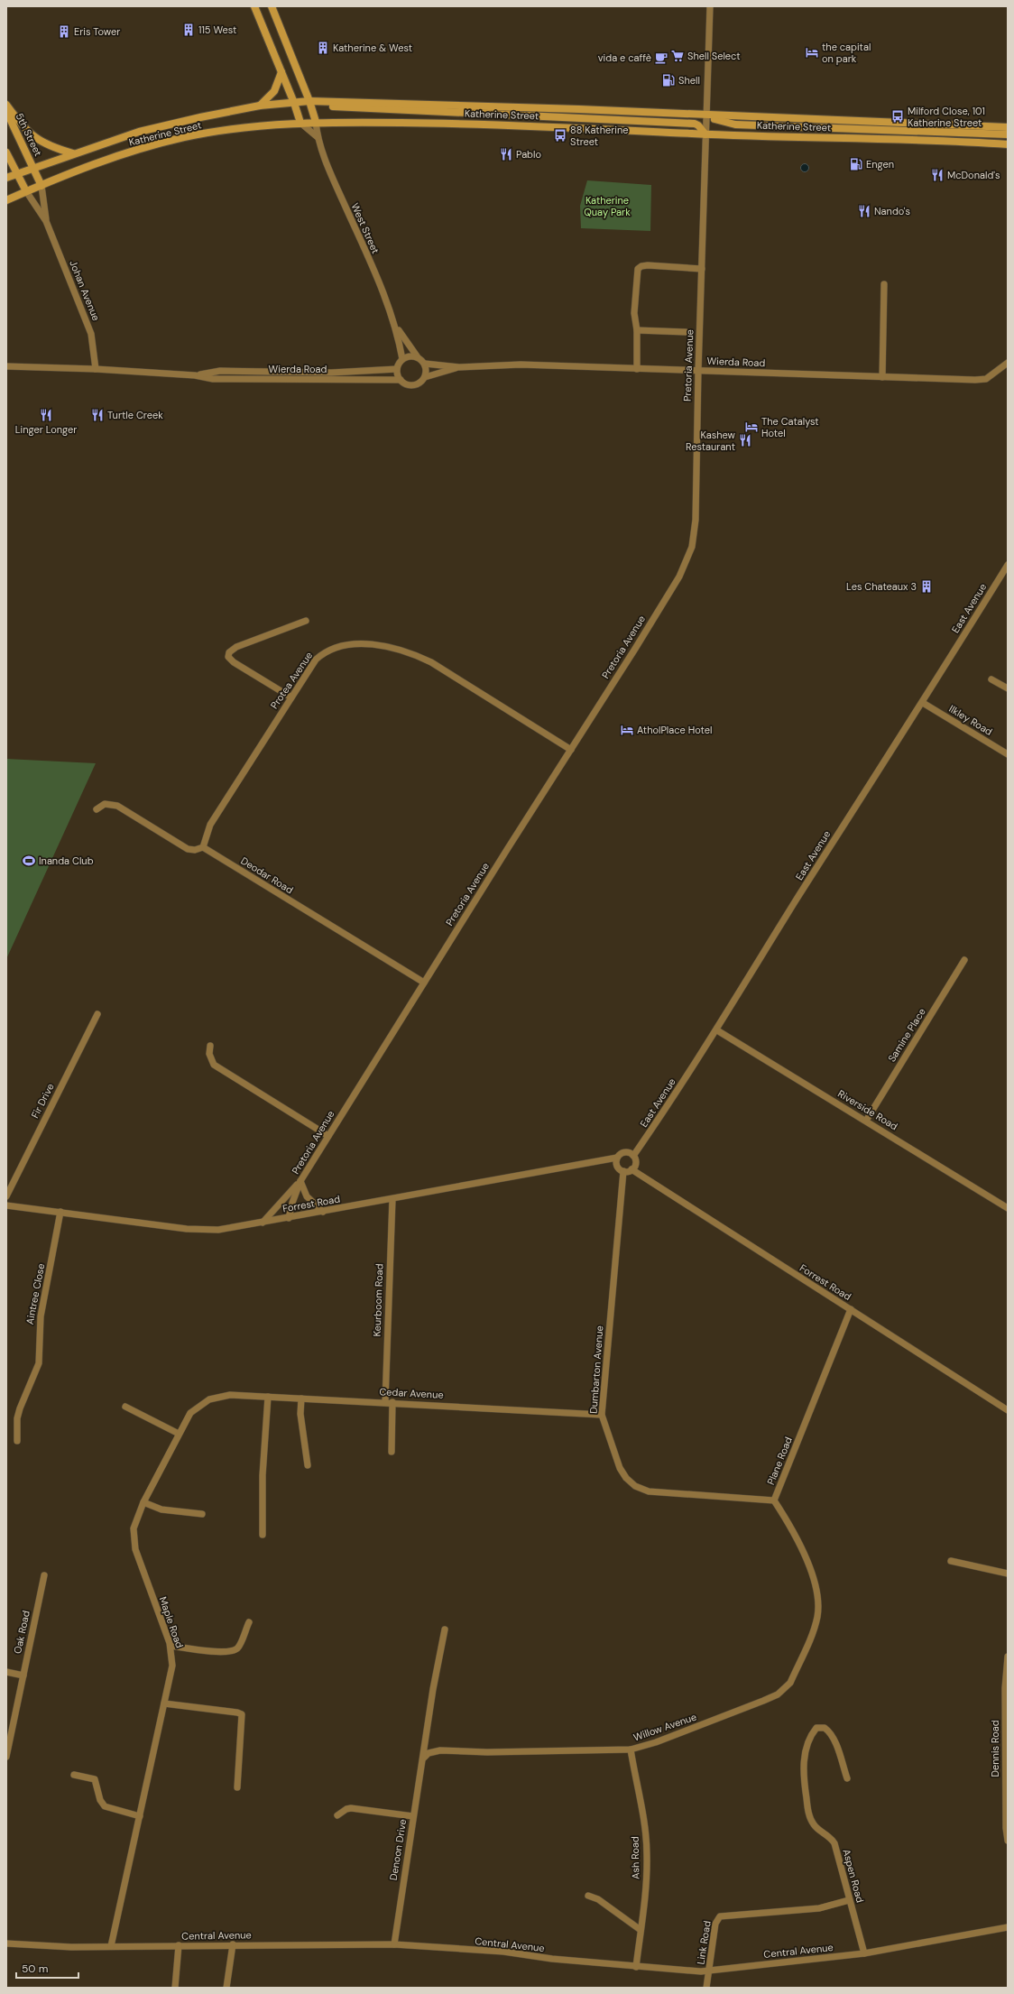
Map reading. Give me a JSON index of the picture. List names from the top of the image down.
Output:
{
  "streets": {
    "main road": ["Katherine Street", "5th Street", "West Street"],
    "street": [
      "Johan Avenue",
      "Wierda Road",
      "Pretoria Avenue",
      "East Avenue",
      "Protea Avenue",
      "Ilkley Road",
      "Deodar Road",
      "Samine Place",
      "Fir Drive",
      "Riverside Road",
      "Forrest Road",
      "Aintree Close",
      "Keurboom Road",
      "Dumbarton Avenue",
      "Cedar Avenue",
      "Plane Road",
      "Maple Road",
      "Oak Road",
      "Willow Avenue",
      "Dennis Road",
      "Denoon Drive",
      "Ash Road",
      "Aspen Road",
      "Central Avenue",
      "Link Road"
    ]
  },
  "crossings": [
    ["Katherine Street", "5th Street"],
    ["Katherine Street", "West Street"],
    ["Katherine Street", "Johan Avenue"],
    ["Katherine Street", "Pretoria Avenue"],
    ["5th Street", "Johan Avenue"],
    ["West Street", "Wierda Road"],
    ["Johan Avenue", "Wierda Road"],
    ["Wierda Road", "Pretoria Avenue"],
    ["Pretoria Avenue", "Protea Avenue"],
    ["Pretoria Avenue", "Deodar Road"],
    ["Pretoria Avenue", "Forrest Road"],
    ["East Avenue", "Ilkley Road"],
    ["East Avenue", "Riverside Road"],
    ["East Avenue", "Forrest Road"],
    ["East Avenue", "Dumbarton Avenue"],
    ["Protea Avenue", "Deodar Road"],
    ["Samine Place", "Riverside Road"],
    ["Forrest Road", "Aintree Close"],
    ["Forrest Road", "Keurboom Road"],
    ["Forrest Road", "Dumbarton Avenue"],
    ["Forrest Road", "Plane Road"],
    ["Keurboom Road", "Cedar Avenue"],
    ["Dumbarton Avenue", "Cedar Avenue"],
    ["Dumbarton Avenue", "Plane Road"],
    ["Cedar Avenue", "Maple Road"],
    ["Plane Road", "Willow Avenue"],
    ["Maple Road", "Central Avenue"],
    ["Willow Avenue", "Denoon Drive"],
    ["Willow Avenue", "Ash Road"],
    ["Denoon Drive", "Central Avenue"],
    ["Ash Road", "Central Avenue"],
    ["Aspen Road", "Central Avenue"],
    ["Aspen Road", "Link Road"],
    ["Central Avenue", "Link Road"]
  ],
  "parks": ["Katherine Quay Park"],
  "places": {
    "building": [
      "115 West",
      "Eris Tower",
      "Katherine & West",
      "Les Chateaux 3"
    ],
    "hotel": ["the capital on park", "The Catalyst Hotel", "AtholPlace Hotel"],
    "supermarket": ["Shell Select"],
    "cafe": ["vida e caffè"],
    "fuel station": ["Shell", "Engen"],
    "bus stop": ["Milford Close, 101 Katherine Street", "88 Katherine Street"],
    "restaurant": [
      "Pablo",
      "McDonald's",
      "Nando's",
      "Linger Longer",
      "Turtle Creek",
      "Kashew Restaurant"
    ],
    "sports": ["Inanda Club"]
  },
  "scale_bar": "50 m"
}
